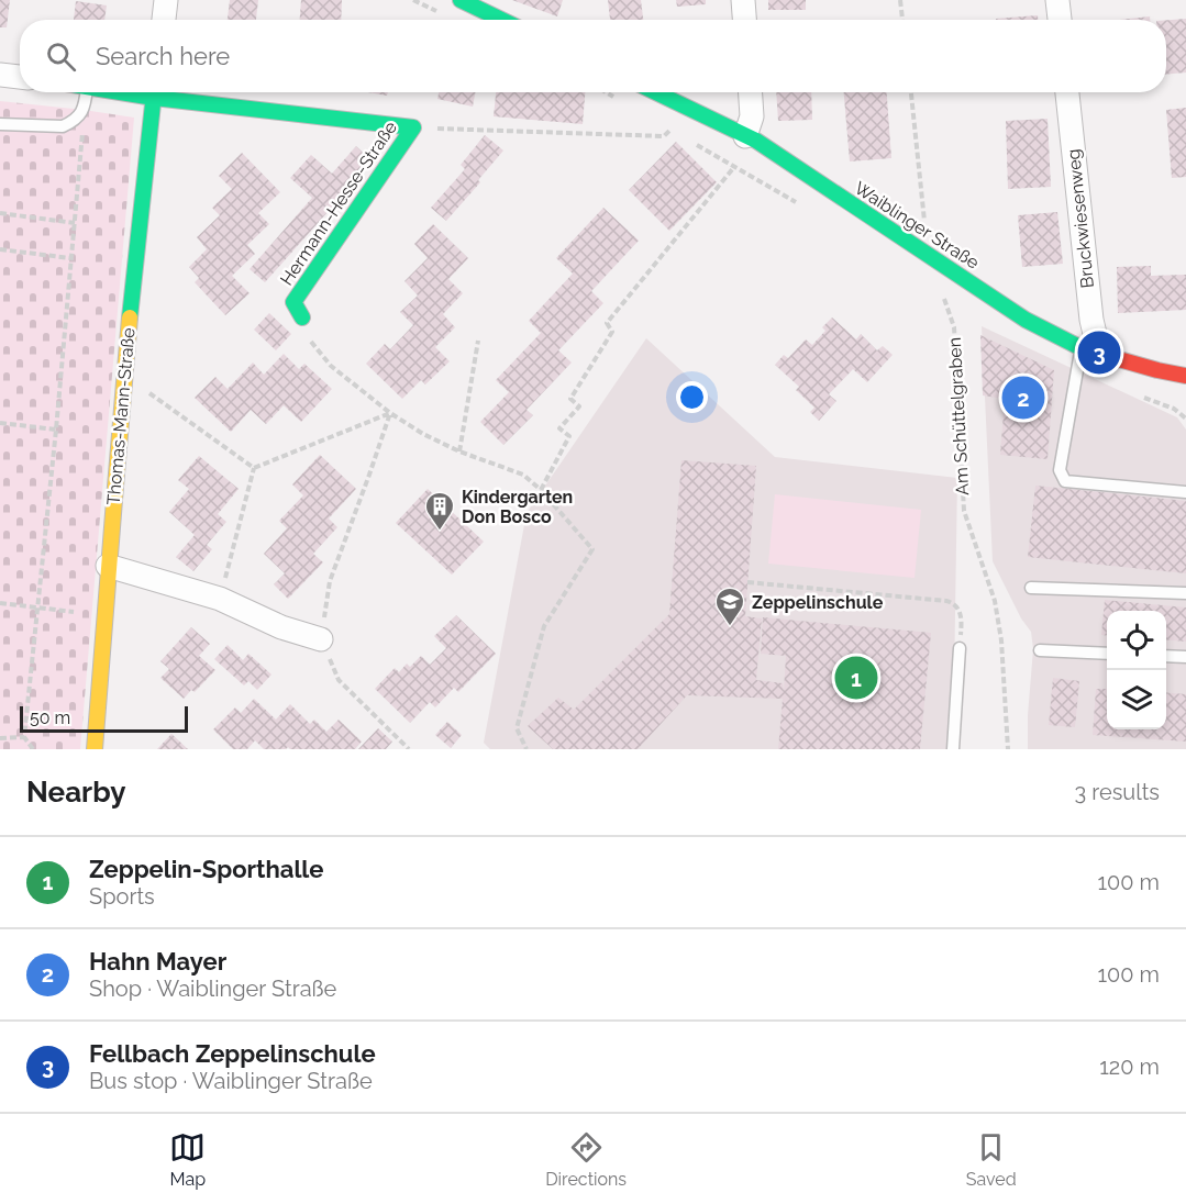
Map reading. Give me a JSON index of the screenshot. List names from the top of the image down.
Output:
{
  "streets": {
    "street": [
      "Hermann-Hesse-Straße",
      "Bruckwiesenweg",
      "Waiblinger Straße",
      "Thomas-Mann-Straße"
    ],
    "path": ["Am Schüttelgraben"]
  },
  "crossings": [
    ["Bruckwiesenweg", "Waiblinger Straße"]
  ],
  "places": {
    "building": ["Kindergarten Don Bosco"],
    "school or university": ["Zeppelinschule"]
  },
  "scale_bar": "50 m",
  "page": {
    "search": "Search here",
    "pins": ["3", "2", "1"],
    "scale": "50 m",
    "heading": ["Nearby", "3 results"],
    "list": [
      {
        "mark": "1",
        "name": "Zeppelin-Sporthalle",
        "note": "Sports",
        "value": "100 m"
      },
      {
        "mark": "2",
        "name": "Hahn Mayer",
        "note": "Shop · Waiblinger Straße",
        "value": "100 m"
      },
      {
        "mark": "3",
        "name": "Fellbach Zeppelinschule",
        "note": "Bus stop · Waiblinger Straße",
        "value": "120 m"
      }
    ],
    "nav": ["Map", "Directions", "Saved"]
  }
}
